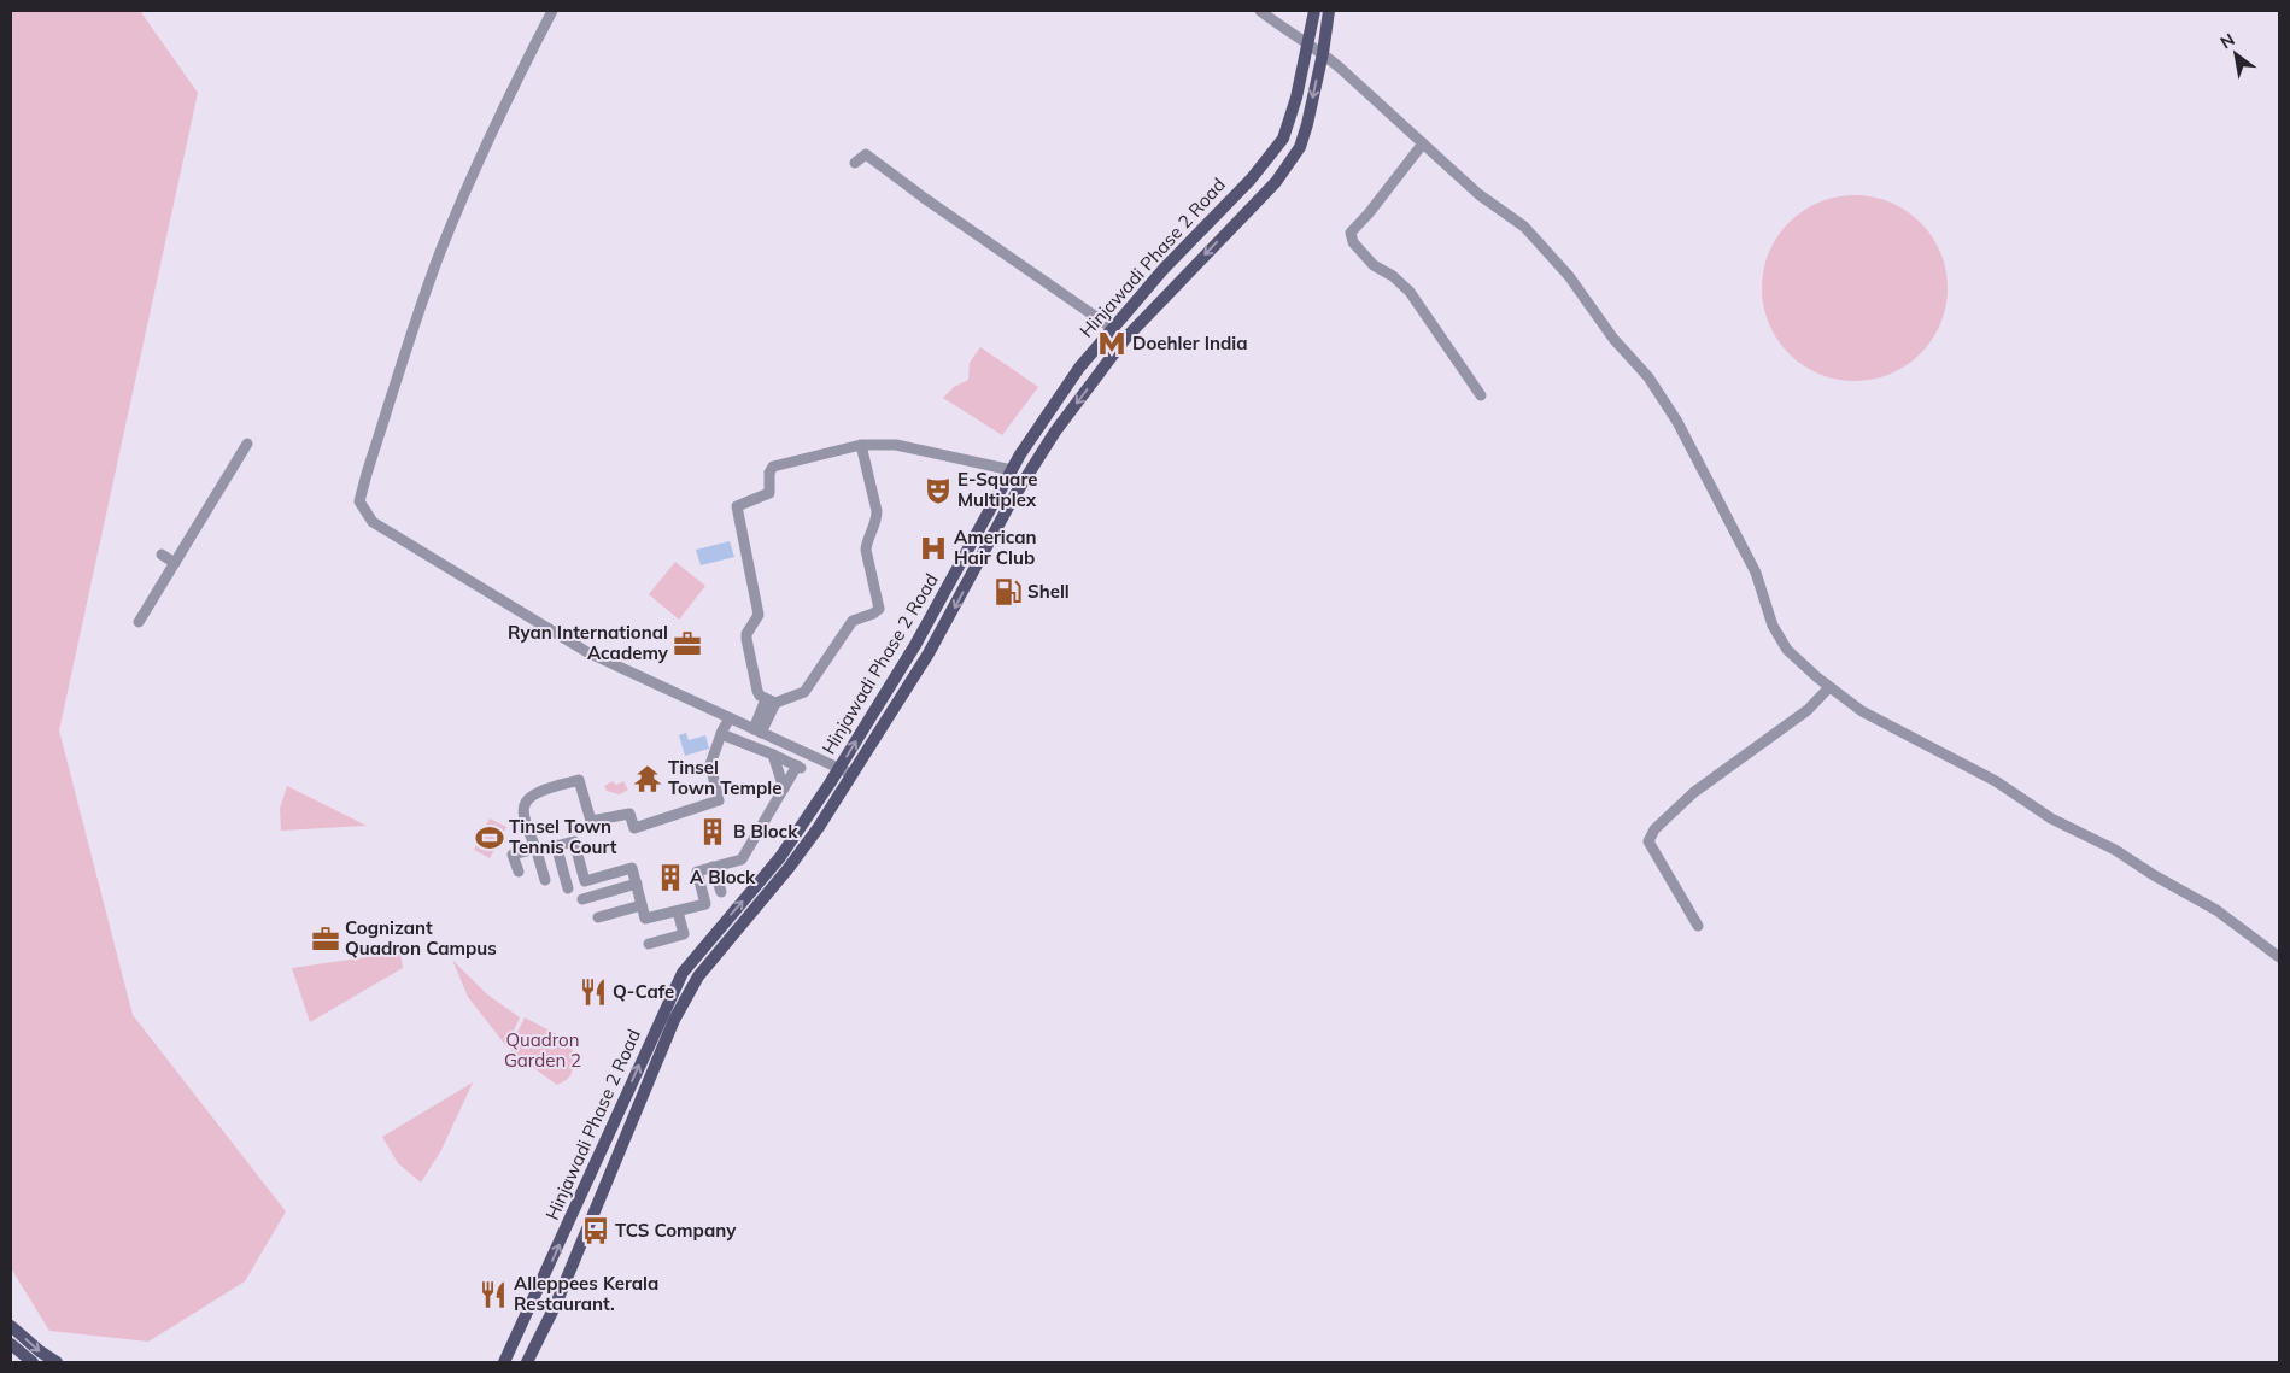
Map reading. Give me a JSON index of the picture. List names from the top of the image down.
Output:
{
  "streets": {
    "main road": ["Hinjawadi Phase 2 Road"]
  },
  "parks": ["Quadron Garden 2"],
  "places": {
    "metro station": ["Doehler India"],
    "theatre": ["E-Square Multiplex"],
    "hospital": ["American Hair Club"],
    "fuel station": ["Shell"],
    "office": ["Ryan International Academy", "Cognizant Quadron Campus"],
    "temple": ["Tinsel Town Temple"],
    "building": ["B Block", "A Block"],
    "sports": ["Tinsel Town Tennis Court"],
    "restaurant": ["Q-Cafe", "Alleppees Kerala Restaurant."],
    "bus stop": ["TCS Company"]
  },
  "north": "top left"
}
